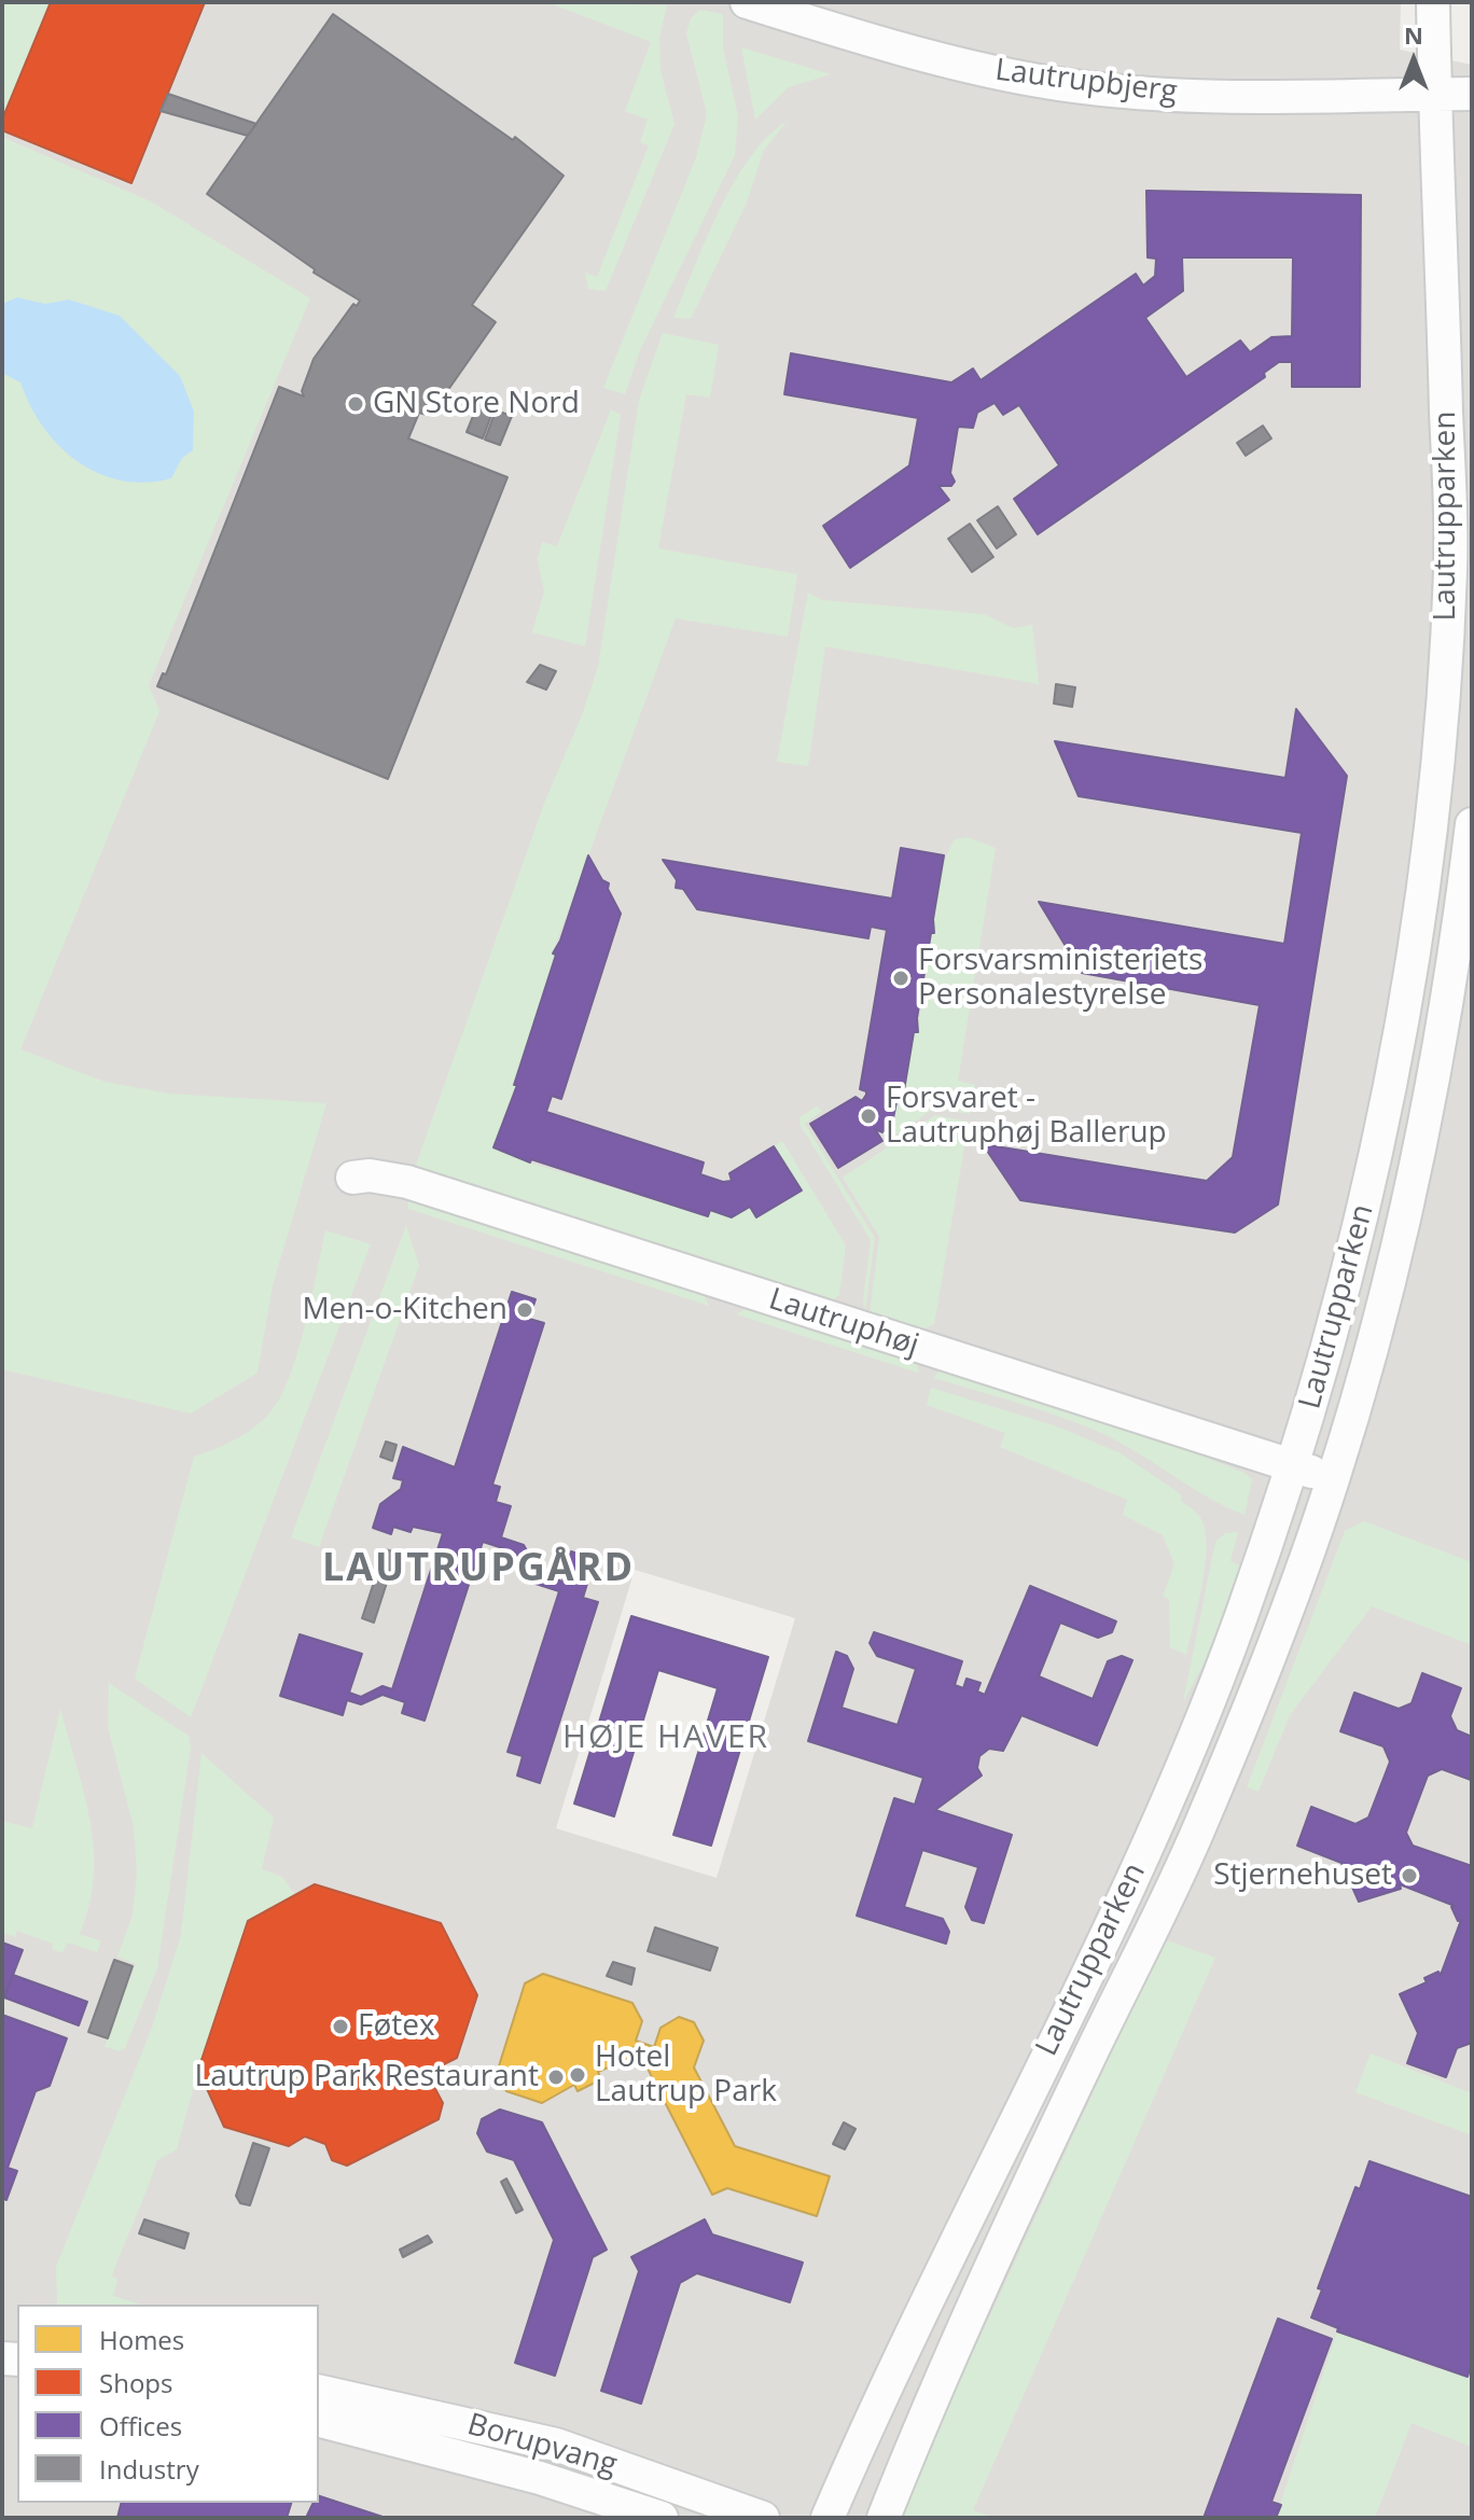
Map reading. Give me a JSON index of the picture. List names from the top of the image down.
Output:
{
  "streets": {
    "street": [
      "Lautrupbjerg",
      "Lautrupparken",
      "Lautruphøj",
      "Borupvang"
    ]
  },
  "crossings": [
    ["Lautrupbjerg", "Lautrupparken"],
    ["Lautrupparken", "Lautruphøj"]
  ],
  "districts": ["LAUTRUPGÅRD", "HØJE HAVER"],
  "places": [
    "GN Store Nord",
    "Forsvarsministeriets Personalestyrelse",
    "Forsvaret - Lautruphøj Ballerup",
    "Men-o-Kitchen",
    "Stjernehuset",
    "Føtex",
    "Hotel Lautrup Park",
    "Lautrup Park Restaurant"
  ],
  "legend": [
    "Homes",
    "Shops",
    "Offices",
    "Industry"
  ],
  "north": "top"
}
